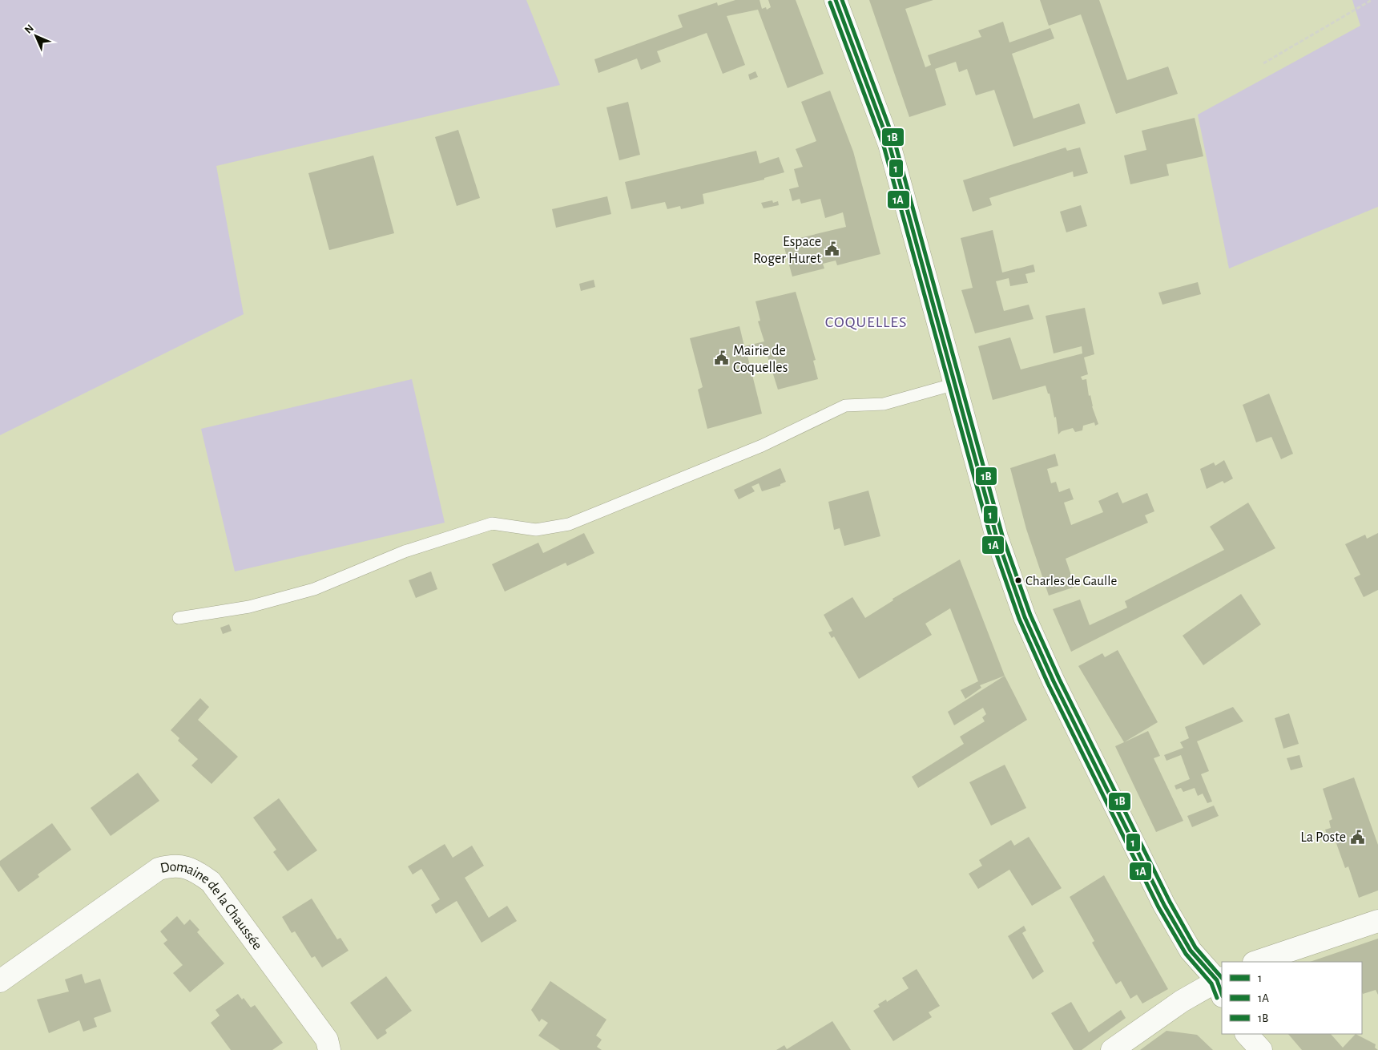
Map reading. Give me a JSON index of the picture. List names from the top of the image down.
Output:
{
  "streets": {
    "main road": ["Domaine de la Chaussée"]
  },
  "districts": ["COQUELLES"],
  "places": {
    "public building": ["Espace Roger Huret", "Mairie de Coquelles", "La Poste"],
    "other": ["Charles de Gaulle"]
  },
  "lines": ["transit line 1", "transit line 1B", "transit line 1A"],
  "legend": ["1", "1A", "1B"],
  "north": "top left"
}
